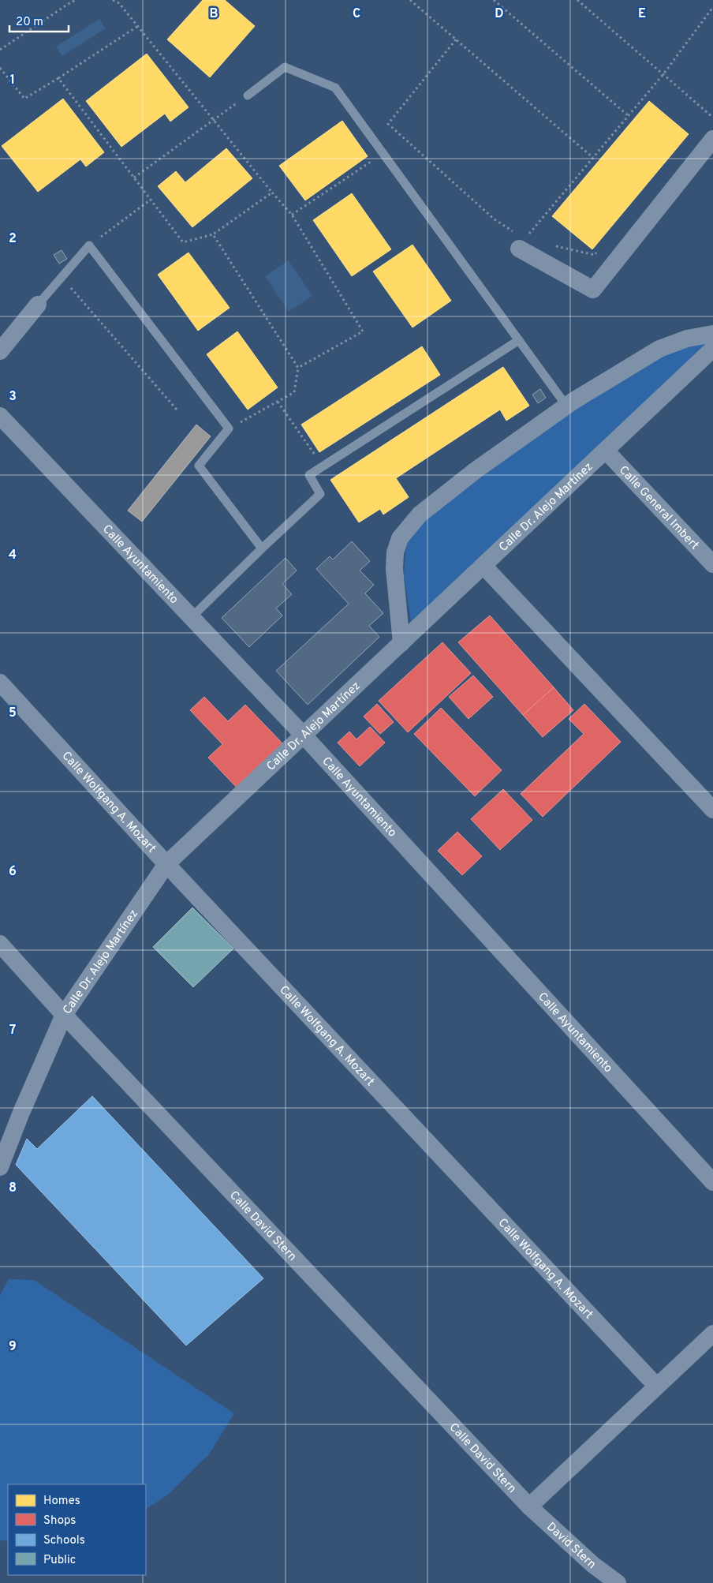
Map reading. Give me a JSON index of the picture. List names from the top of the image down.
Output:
{
  "streets": {
    "street": [
      "Calle Dr. Alejo Martínez",
      "Calle General Imbert",
      "Calle Ayuntamiento",
      "Calle Wolfgang A. Mozart",
      "Calle David Stern",
      "David Stern"
    ]
  },
  "crossings": [
    ["Calle Dr. Alejo Martínez", "Calle General Imbert"],
    ["Calle Dr. Alejo Martínez", "Calle Ayuntamiento"],
    ["Calle Dr. Alejo Martínez", "Calle Wolfgang A. Mozart"],
    ["Calle Dr. Alejo Martínez", "Calle David Stern"],
    ["Calle David Stern", "David Stern"]
  ],
  "legend": [
    "Homes",
    "Shops",
    "Schools",
    "Public"
  ],
  "scale_bar": "20 m",
  "grid": {
    "columns": [
      "B",
      "C",
      "D",
      "E"
    ],
    "rows": [
      "1",
      "2",
      "3",
      "4",
      "5",
      "6",
      "7",
      "8",
      "9"
    ]
  }
}
